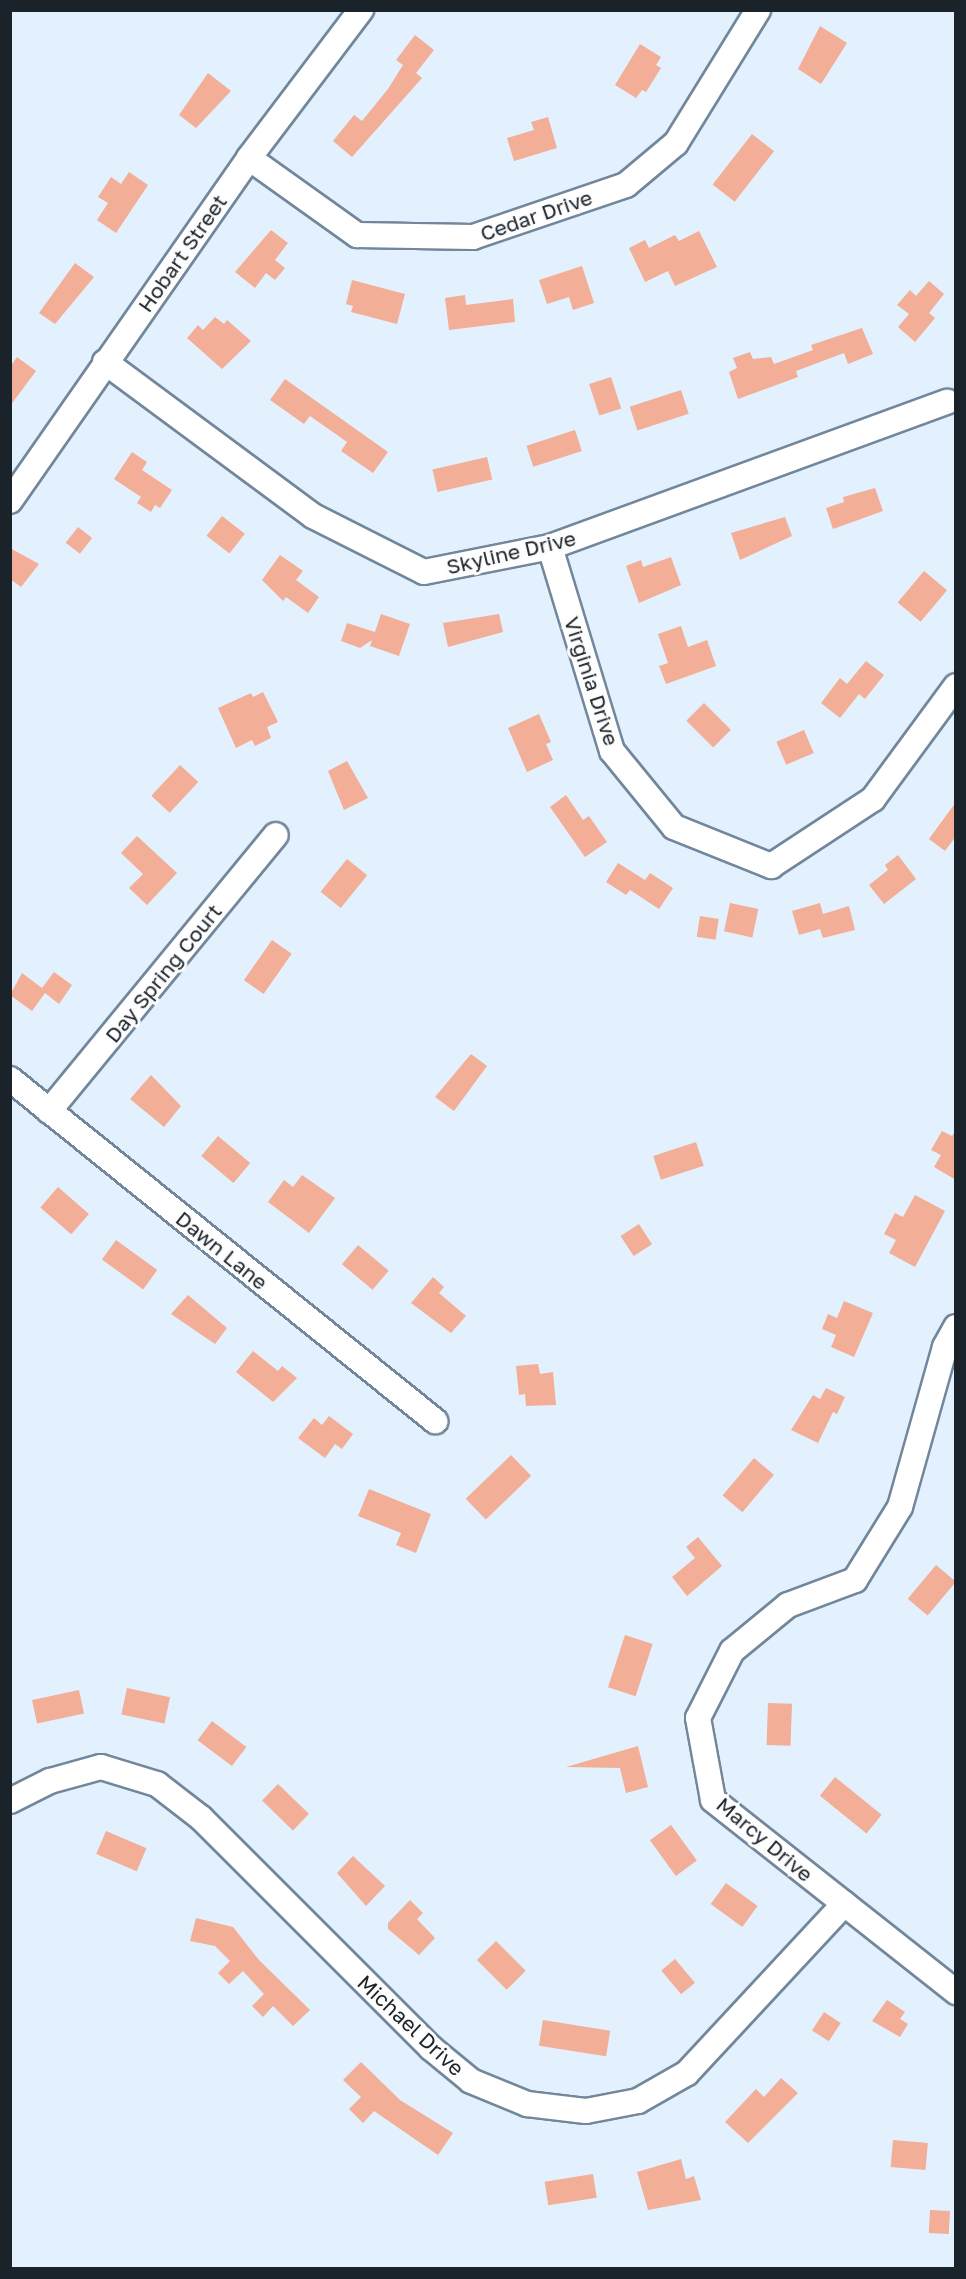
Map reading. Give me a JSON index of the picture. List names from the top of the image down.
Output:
{
  "streets": {
    "street": [
      "Cedar Drive",
      "Hobart Street",
      "Skyline Drive",
      "Virginia Drive",
      "Day Spring Court",
      "Dawn Lane",
      "Marcy Drive",
      "Michael Drive"
    ]
  },
  "crossings": [
    ["Cedar Drive", "Hobart Street"],
    ["Hobart Street", "Skyline Drive"],
    ["Skyline Drive", "Virginia Drive"],
    ["Day Spring Court", "Dawn Lane"],
    ["Marcy Drive", "Michael Drive"]
  ]
}
